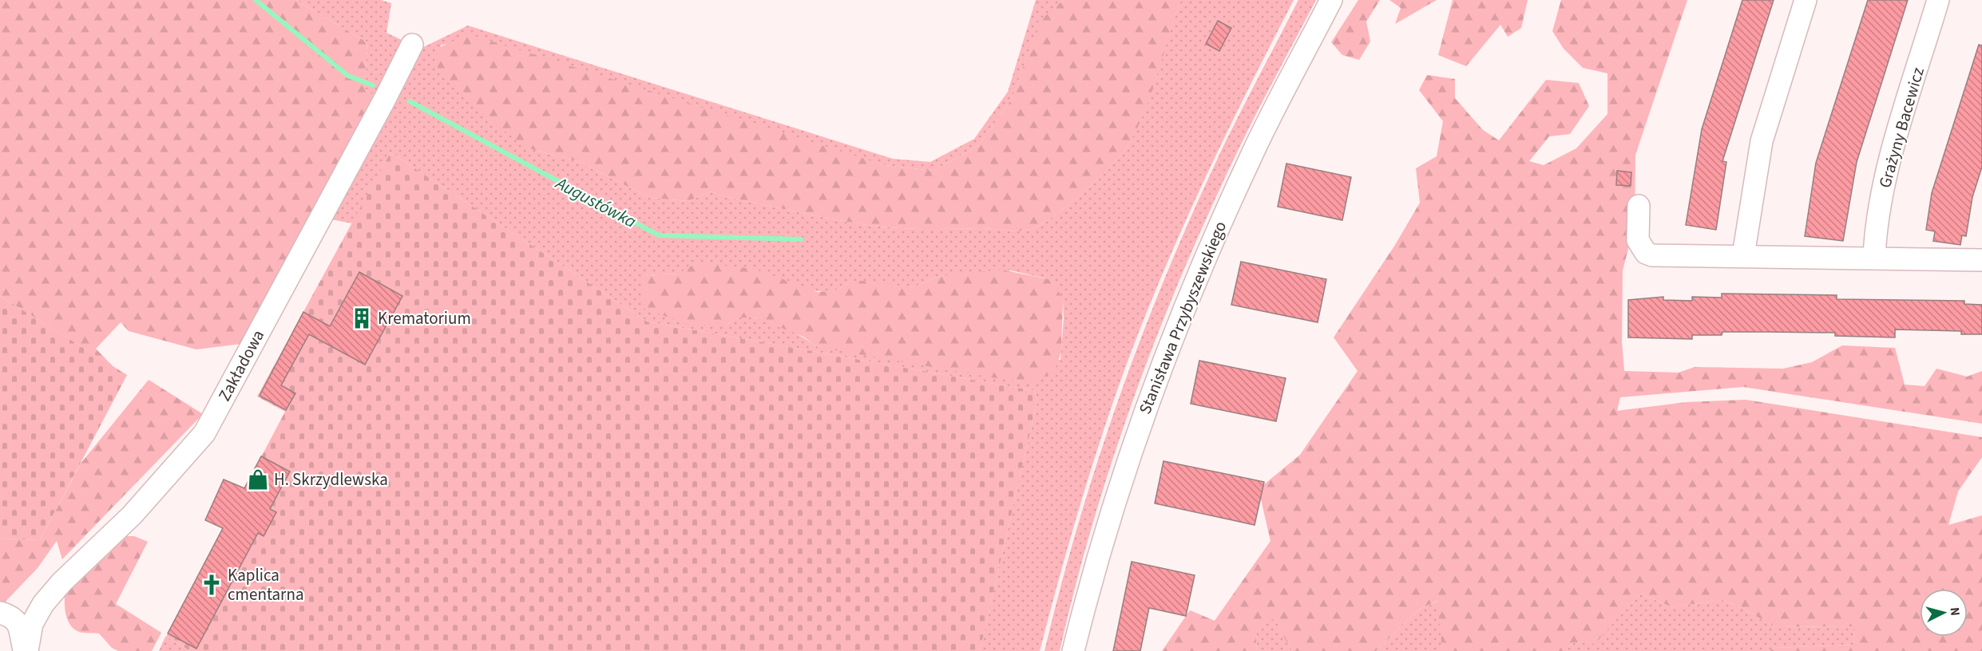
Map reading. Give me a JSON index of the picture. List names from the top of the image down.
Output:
{
  "streets": {
    "street": ["Grażyny Bacewicz", "Stanisława Przybyszewskiego", "Zakładowa"]
  },
  "water": ["Augustówka"],
  "places": {
    "building": ["Krematorium"],
    "shop": ["H. Skrzydlewska"],
    "church": ["Kaplica cmentarna"]
  },
  "north": "right"
}
